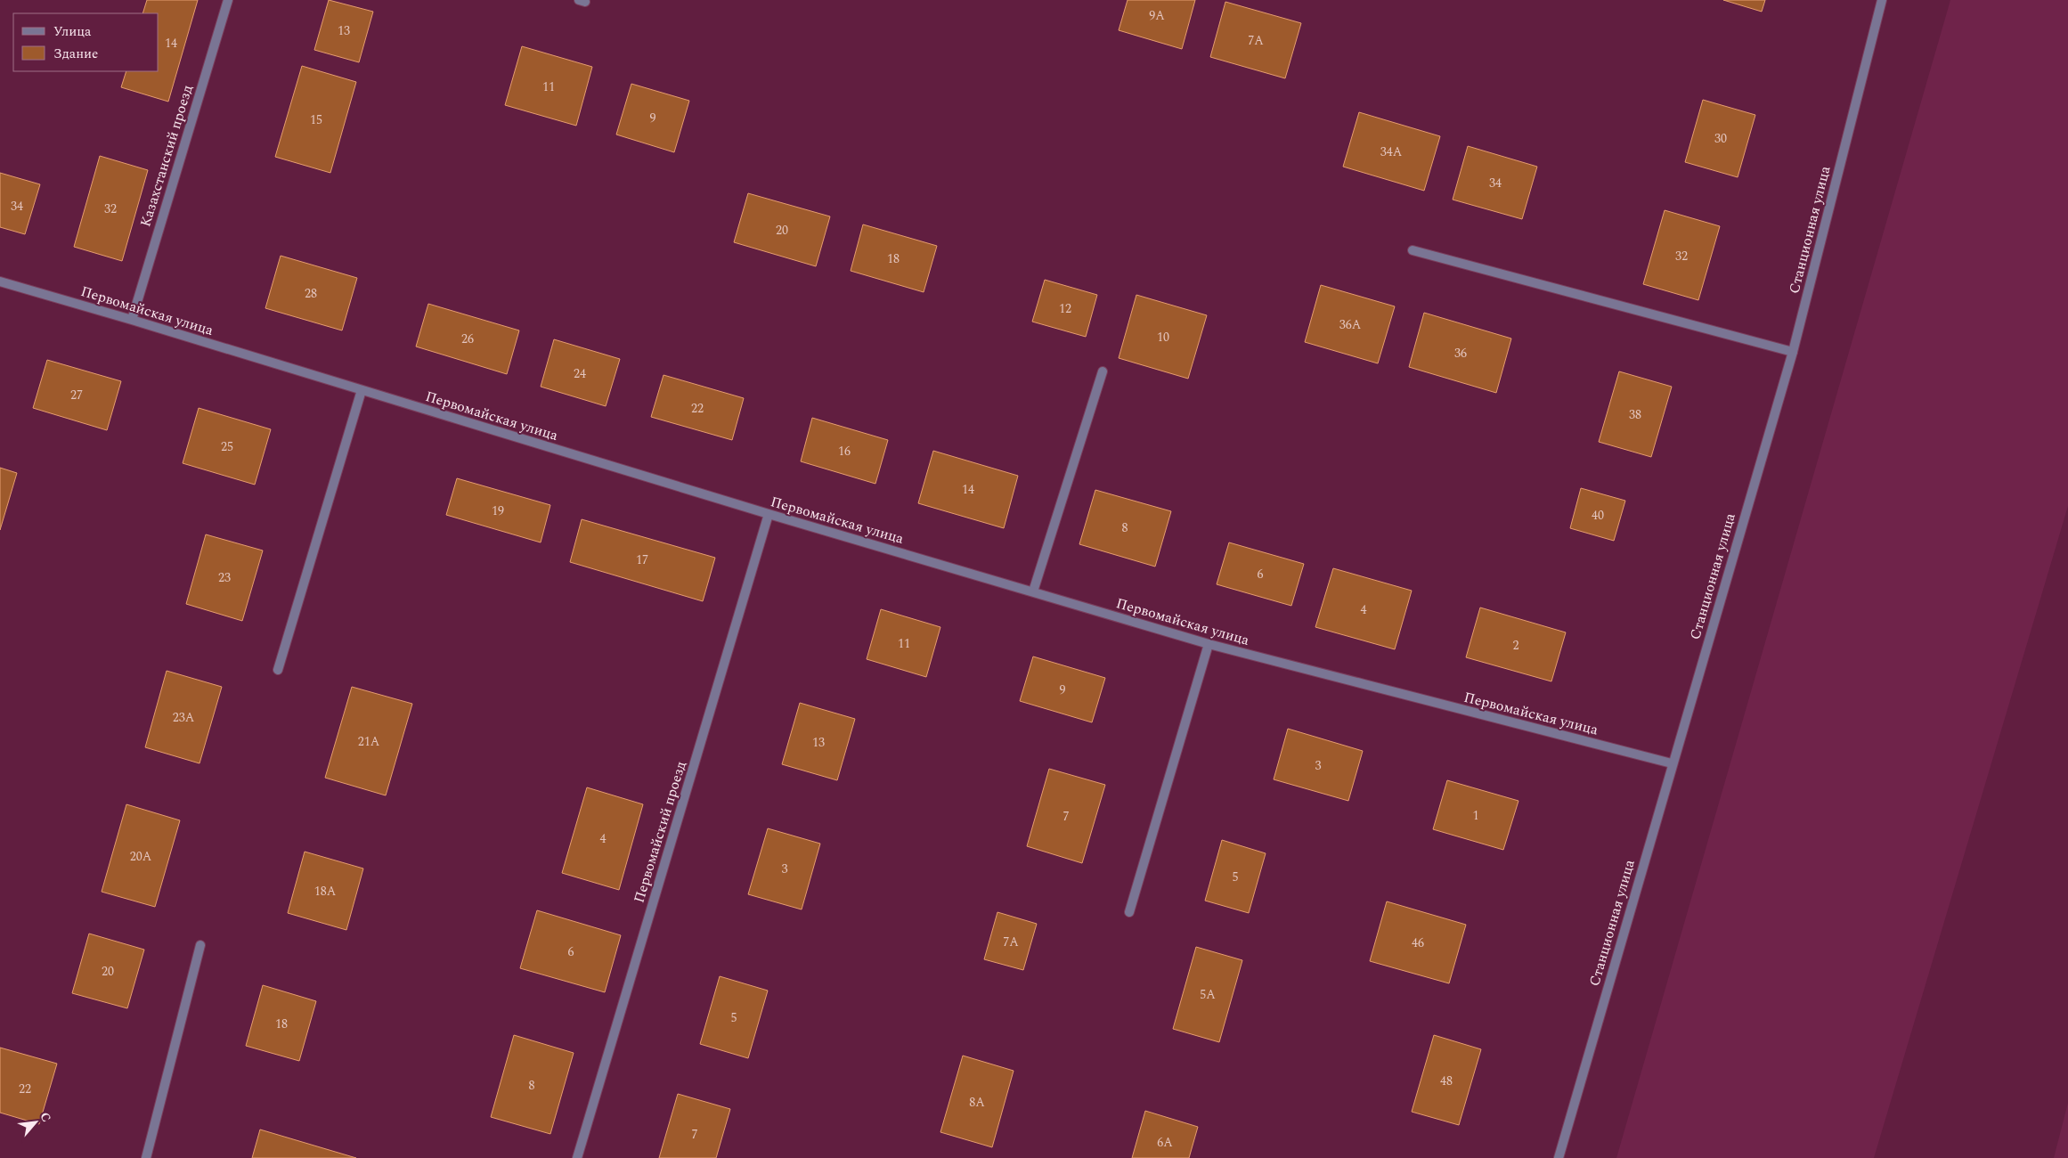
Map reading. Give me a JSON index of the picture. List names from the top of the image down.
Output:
{
  "streets": {
    "street": [
      "Казахстанский проезд",
      "Станционная улица",
      "Первомайская улица",
      "Первомайский проезд"
    ]
  },
  "crossings": [
    ["Казахстанский проезд", "Первомайская улица"],
    ["Станционная улица", "Первомайская улица"],
    ["Первомайская улица", "Первомайский проезд"]
  ],
  "house_numbers": [
    "9А",
    "13",
    "7А",
    "14",
    "11",
    "9",
    "15",
    "30",
    "34А",
    "34",
    "34",
    "32",
    "20",
    "32",
    "18",
    "28",
    "12",
    "36А",
    "10",
    "26",
    "36",
    "24",
    "27",
    "22",
    "38",
    "25",
    "16",
    "14",
    "19",
    "40",
    "8",
    "17",
    "6",
    "23",
    "4",
    "11",
    "2",
    "9",
    "23А",
    "21А",
    "13",
    "3",
    "1",
    "7",
    "4",
    "20А",
    "3",
    "5",
    "18А",
    "7А",
    "46",
    "6",
    "20",
    "5А",
    "5",
    "18",
    "48",
    "8",
    "22",
    "8А",
    "7",
    "6А"
  ],
  "legend": ["Улица", "Здание"],
  "north": "top right"
}
